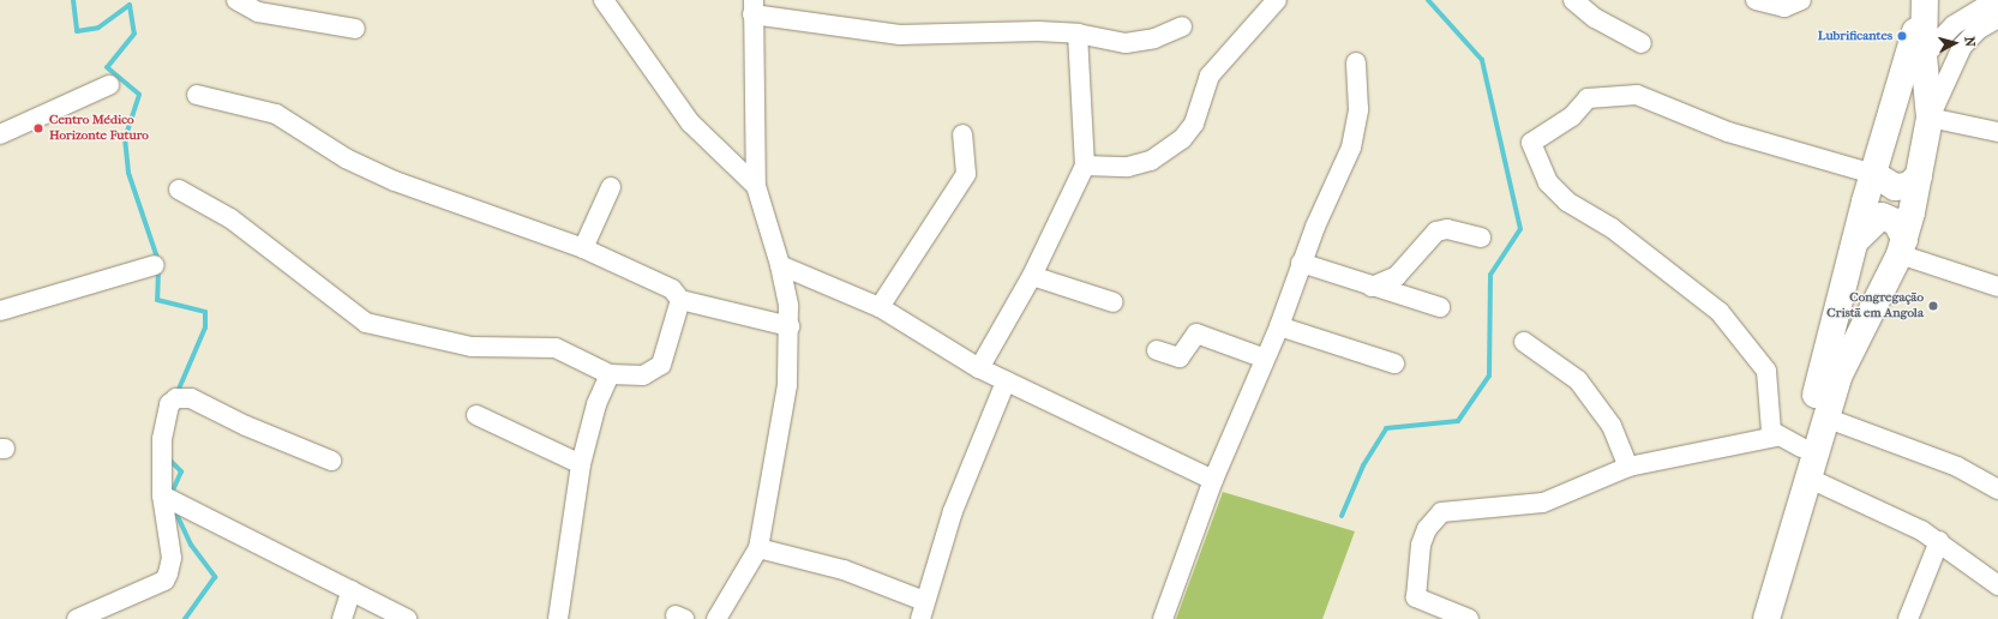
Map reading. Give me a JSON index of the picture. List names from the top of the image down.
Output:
{
  "places": ["Lubrificantes", "Centro Médico Horizonte Futuro", "Congregação Cristã em Angola"],
  "north": "right"
}
